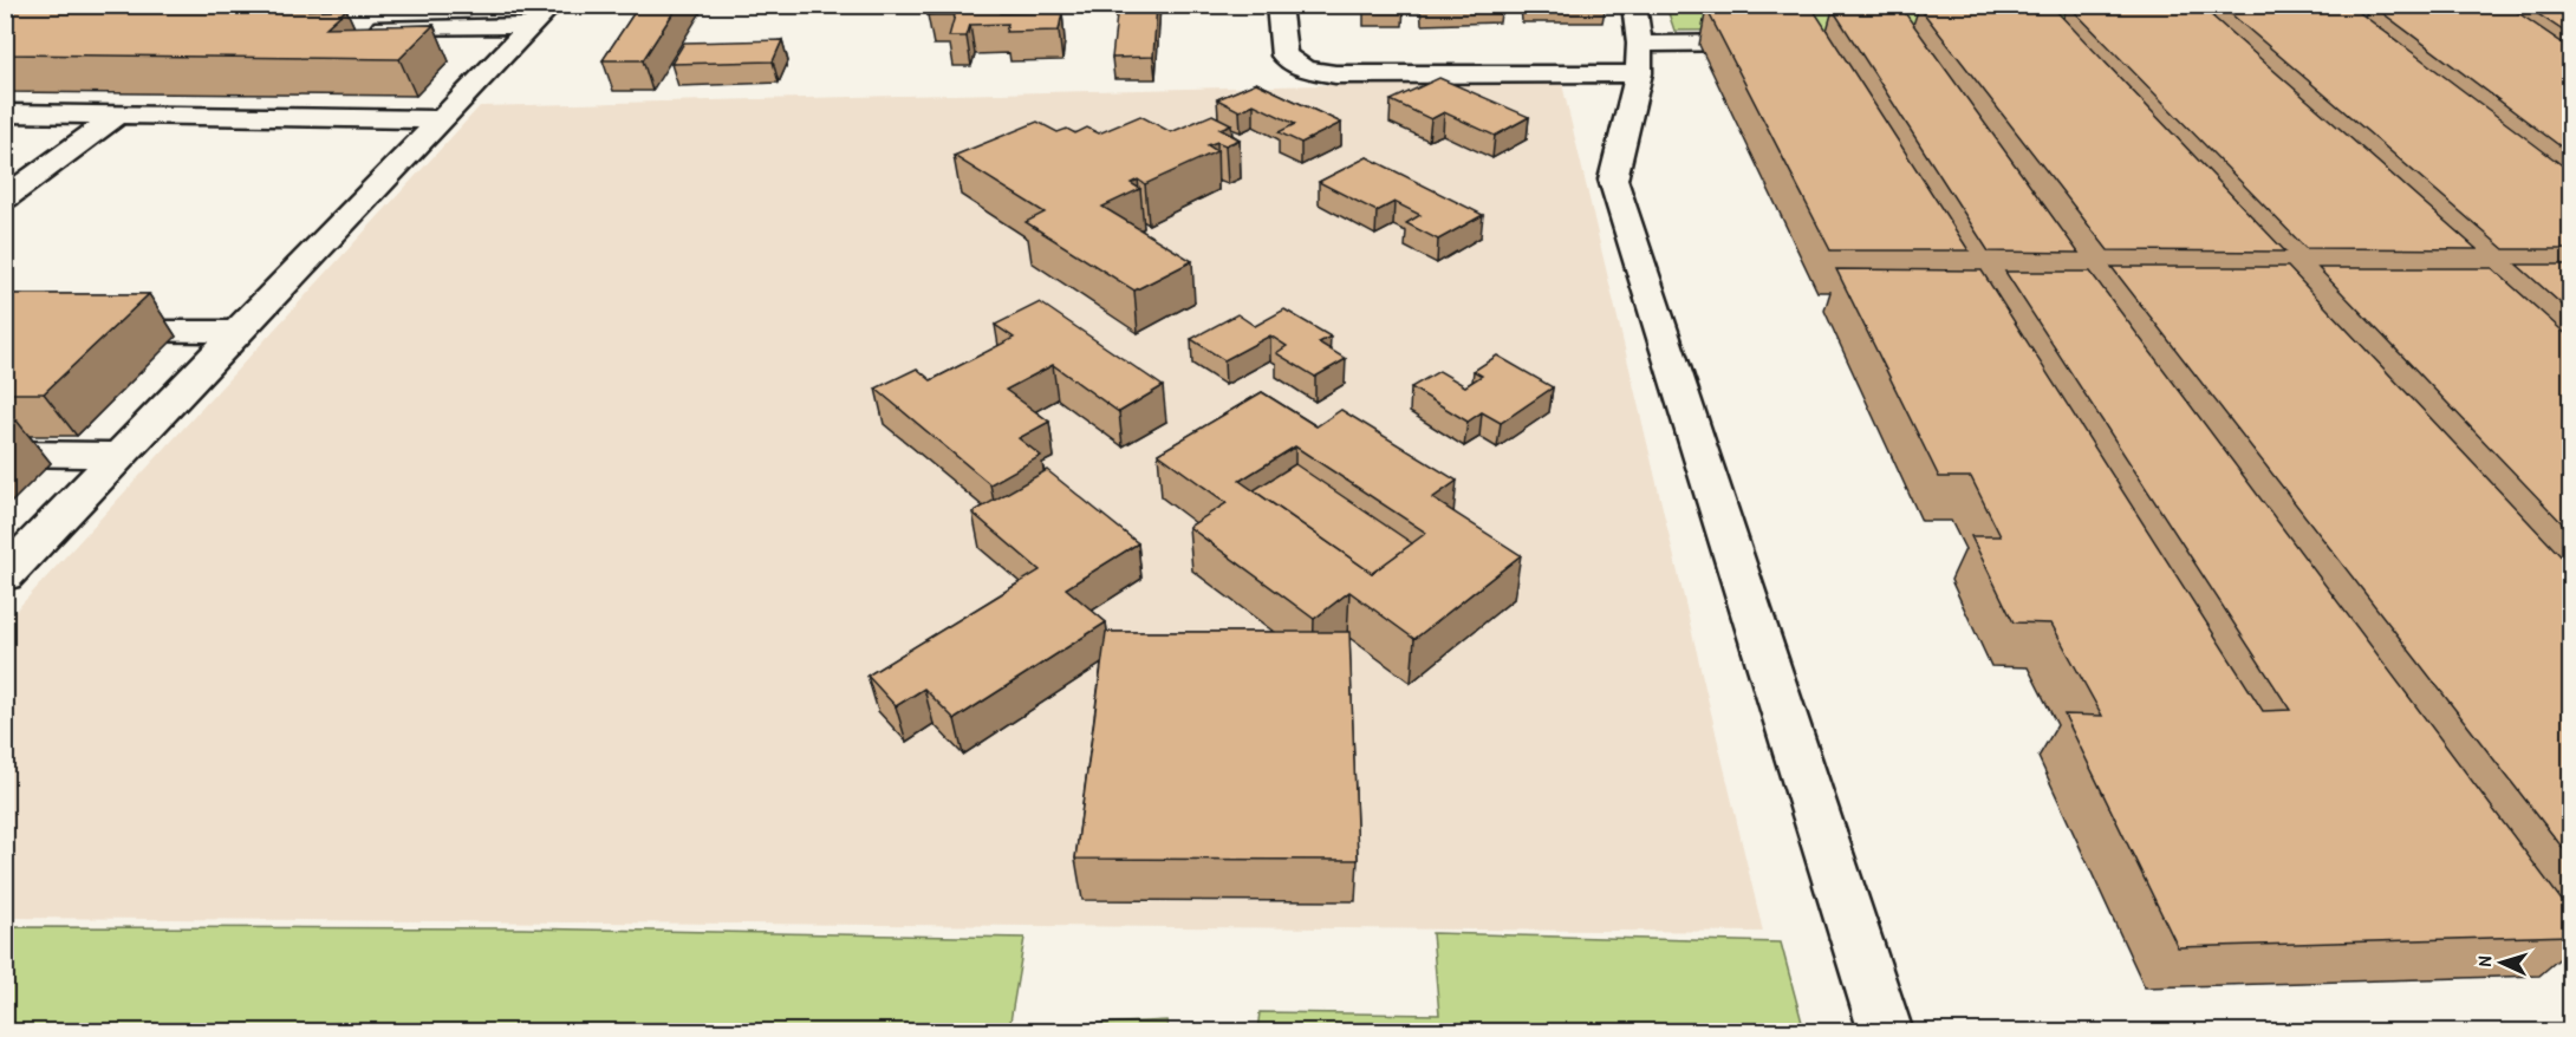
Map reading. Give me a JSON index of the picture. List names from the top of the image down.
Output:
{
  "north": "left"
}
